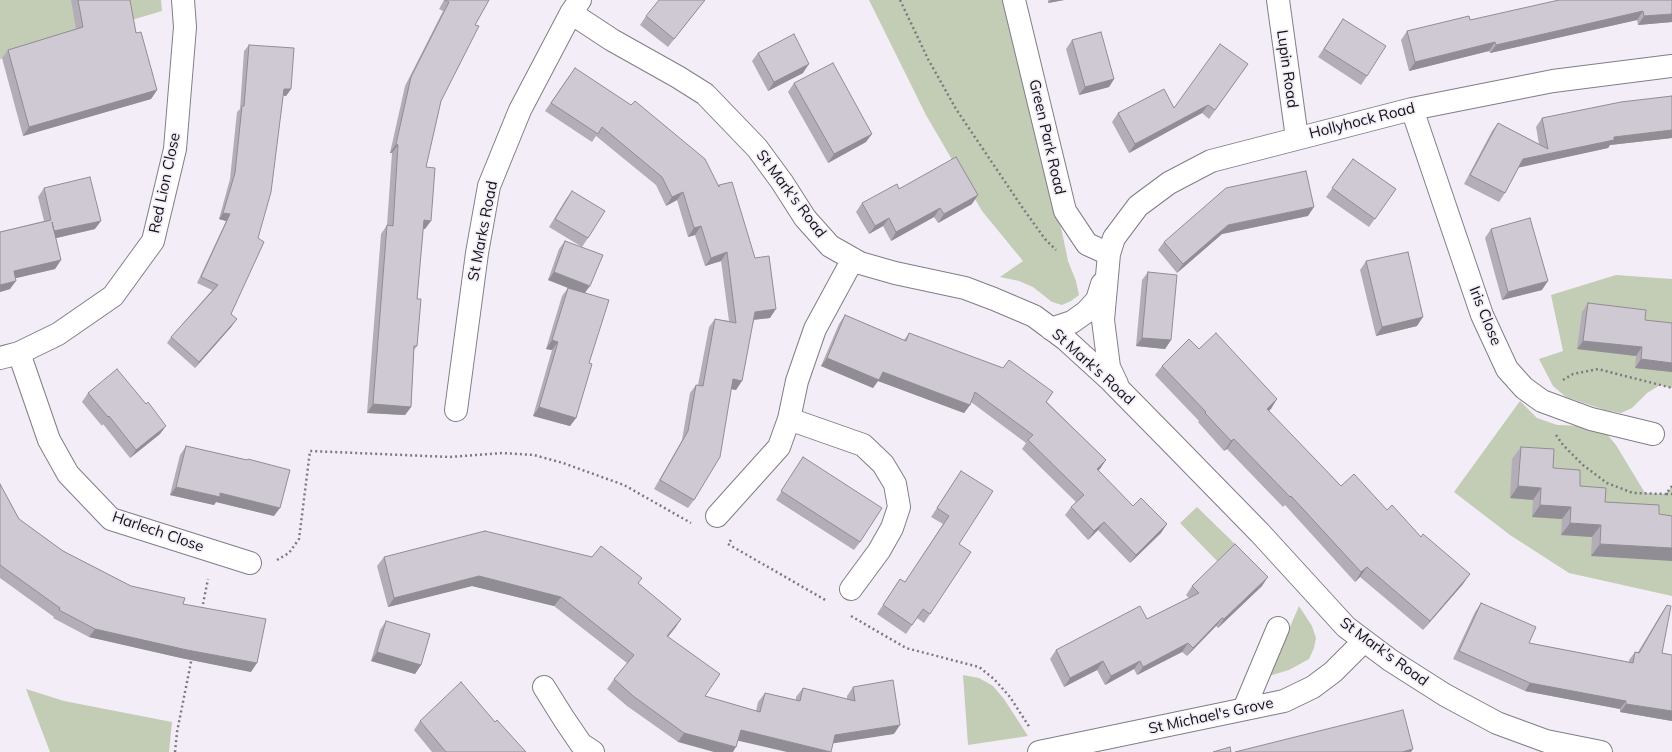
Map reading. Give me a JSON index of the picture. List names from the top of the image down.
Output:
{
  "streets": {
    "street": [
      "Lupin Road",
      "Hollyhock Road",
      "Green Park Road",
      "Red Lion Close",
      "St Mark's Road",
      "St Marks Road",
      "Iris Close",
      "Harlech Close",
      "St Michael's Grove"
    ]
  },
  "crossings": [
    ["Lupin Road", "Hollyhock Road"],
    ["Hollyhock Road", "Green Park Road"],
    ["Hollyhock Road", "St Mark's Road"],
    ["Hollyhock Road", "Iris Close"],
    ["Red Lion Close", "Harlech Close"],
    ["St Mark's Road", "St Marks Road"],
    ["St Mark's Road", "St Michael's Grove"]
  ]
}
